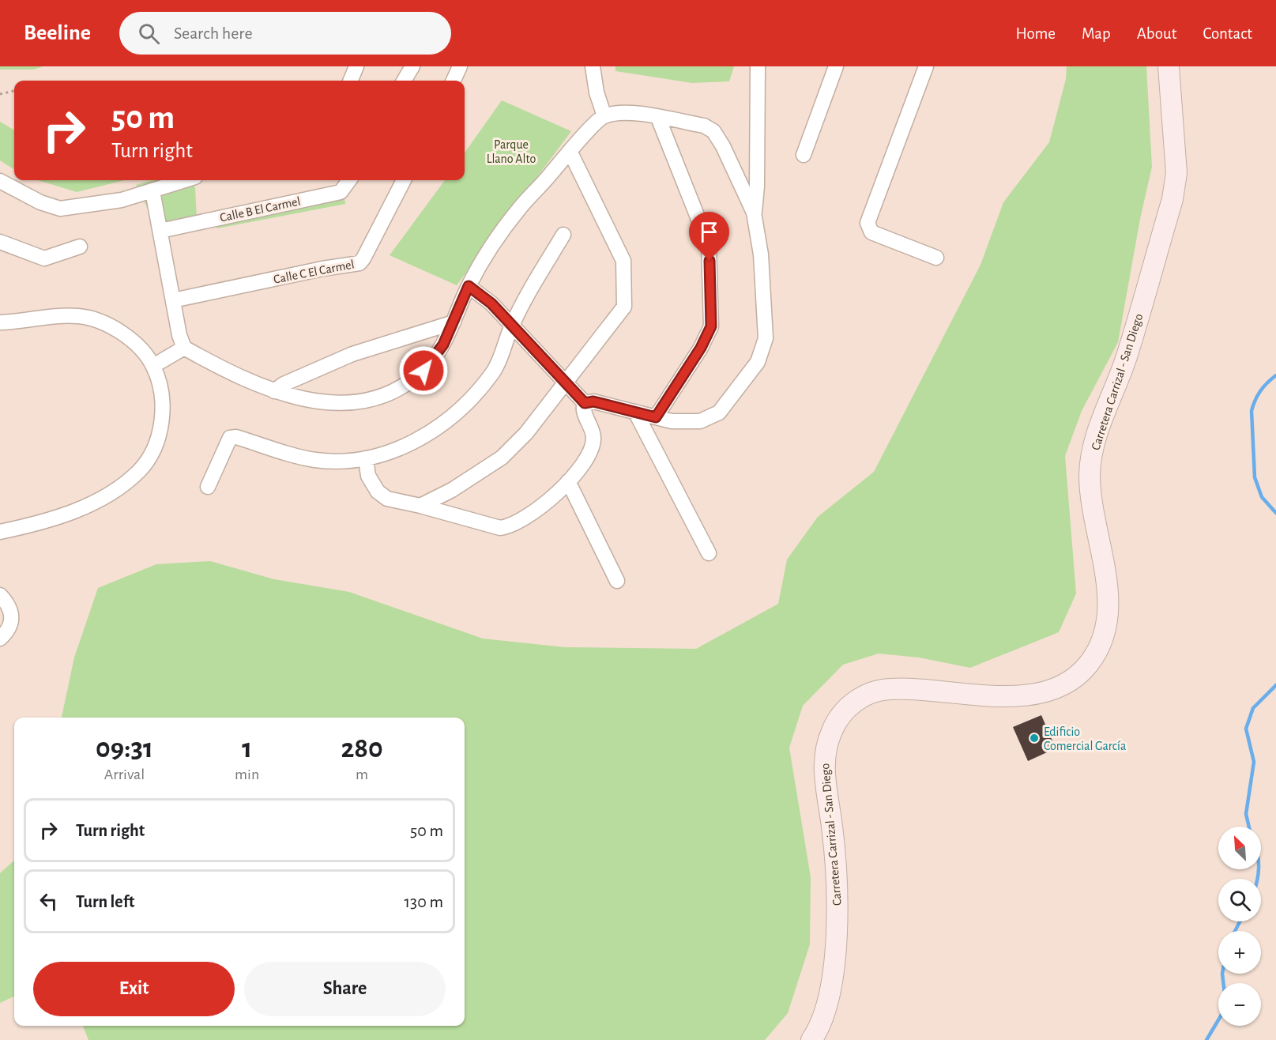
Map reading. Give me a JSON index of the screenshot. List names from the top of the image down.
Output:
{
  "streets": {
    "street": ["Calle B El Carmel", "Calle C El Carmel", "Carretera Carrizal - San Diego"]
  },
  "parks": ["Parque Llano Alto"],
  "places": ["Edificio Comercial García"],
  "north": "top left",
  "page": {
    "header": "Beeline",
    "search": "Search here",
    "nav": [
      "Home",
      "Map",
      "About",
      "Contact"
    ],
    "turn": ["50 m", "Turn right"],
    "eta": [
      "09:31",
      "Arrival",
      "1",
      "min",
      "280",
      "m"
    ],
    "list": [
      {
        "name": "Turn right",
        "value": "50 m"
      },
      {
        "name": "Turn left",
        "value": "130 m"
      }
    ],
    "map_buttons": ["+", "−"],
    "buttons": ["Exit", "Share"]
  }
}
